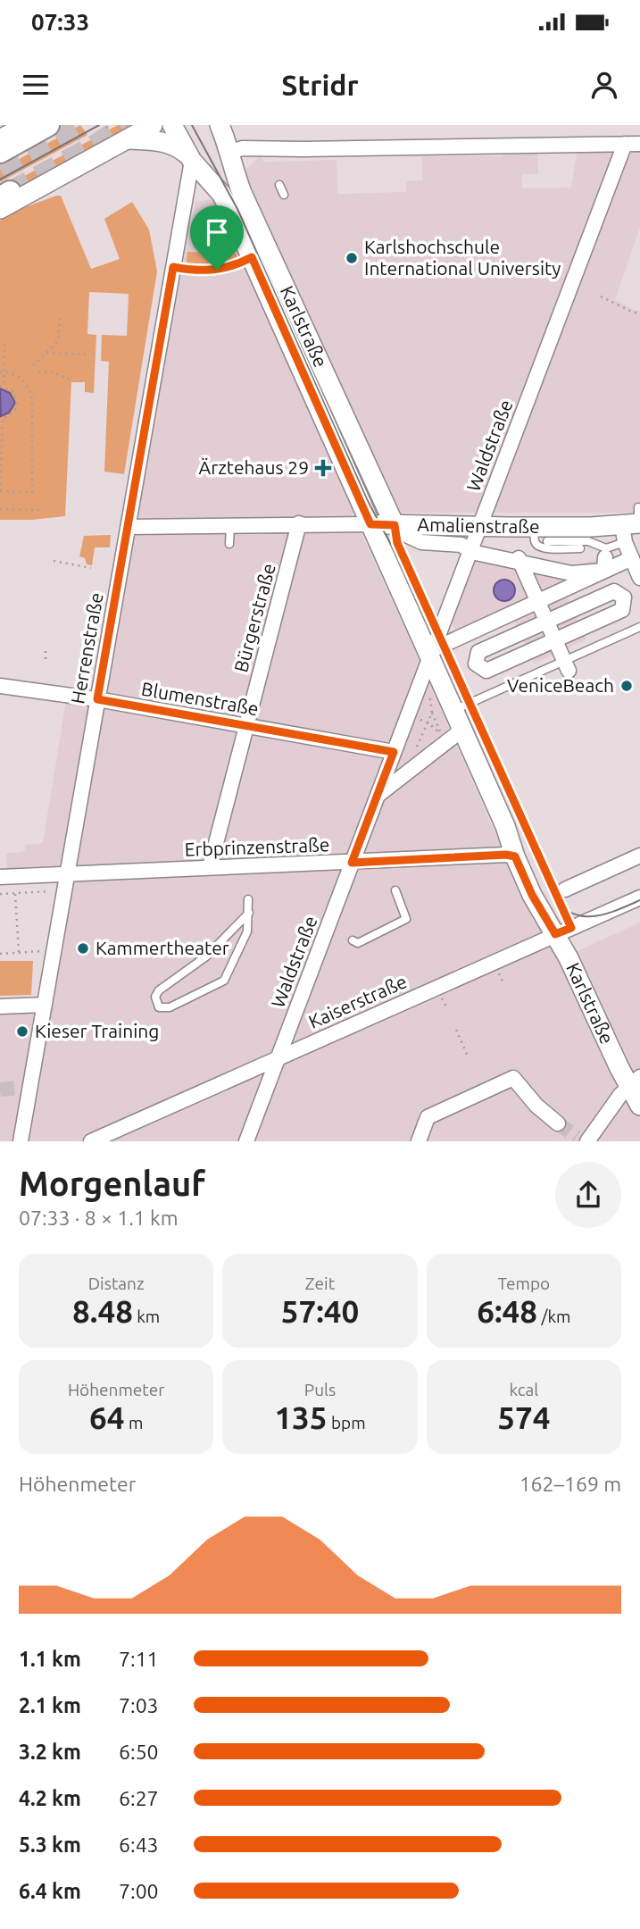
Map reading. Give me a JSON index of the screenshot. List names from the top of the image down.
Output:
{
  "streets": {
    "main road": ["Karlstraße", "Amalienstraße"],
    "street": [
      "Waldstraße",
      "Bürgerstraße",
      "Herrenstraße",
      "Blumenstraße",
      "Erbprinzenstraße",
      "Kaiserstraße"
    ]
  },
  "crossings": [
    ["Karlstraße", "Waldstraße"],
    ["Karlstraße", "Amalienstraße"],
    ["Karlstraße", "Herrenstraße"],
    ["Karlstraße", "Erbprinzenstraße"],
    ["Karlstraße", "Kaiserstraße"],
    ["Waldstraße", "Amalienstraße"],
    ["Waldstraße", "Blumenstraße"],
    ["Waldstraße", "Erbprinzenstraße"],
    ["Waldstraße", "Kaiserstraße"],
    ["Amalienstraße", "Bürgerstraße"],
    ["Amalienstraße", "Herrenstraße"],
    ["Bürgerstraße", "Blumenstraße"],
    ["Bürgerstraße", "Erbprinzenstraße"],
    ["Herrenstraße", "Blumenstraße"],
    ["Herrenstraße", "Erbprinzenstraße"]
  ],
  "places": {
    "other": [
      "Karlshochschule International University",
      "VeniceBeach",
      "Kammertheater",
      "Kieser Training"
    ],
    "health": ["Ärztehaus 29"]
  },
  "page": {
    "status": "07:33",
    "header": "Stridr",
    "heading": ["Morgenlauf", "07:33 · 8 × 1.1 km"],
    "stats": [
      ["Distanz", "8.48 km"],
      ["Zeit", "57:40"],
      ["Tempo", "6:48 /km"],
      ["Höhenmeter", "64 m"],
      ["Puls", "135 bpm"],
      ["kcal", "574"]
    ],
    "chart": ["Höhenmeter", "162–169 m"],
    "list": [
      {
        "name": "1.1 km",
        "note": "7:11"
      },
      {
        "name": "2.1 km",
        "note": "7:03"
      },
      {
        "name": "3.2 km",
        "note": "6:50"
      },
      {
        "name": "4.2 km",
        "note": "6:27"
      },
      {
        "name": "5.3 km",
        "note": "6:43"
      },
      {
        "name": "6.4 km",
        "note": "7:00"
      }
    ]
  }
}
